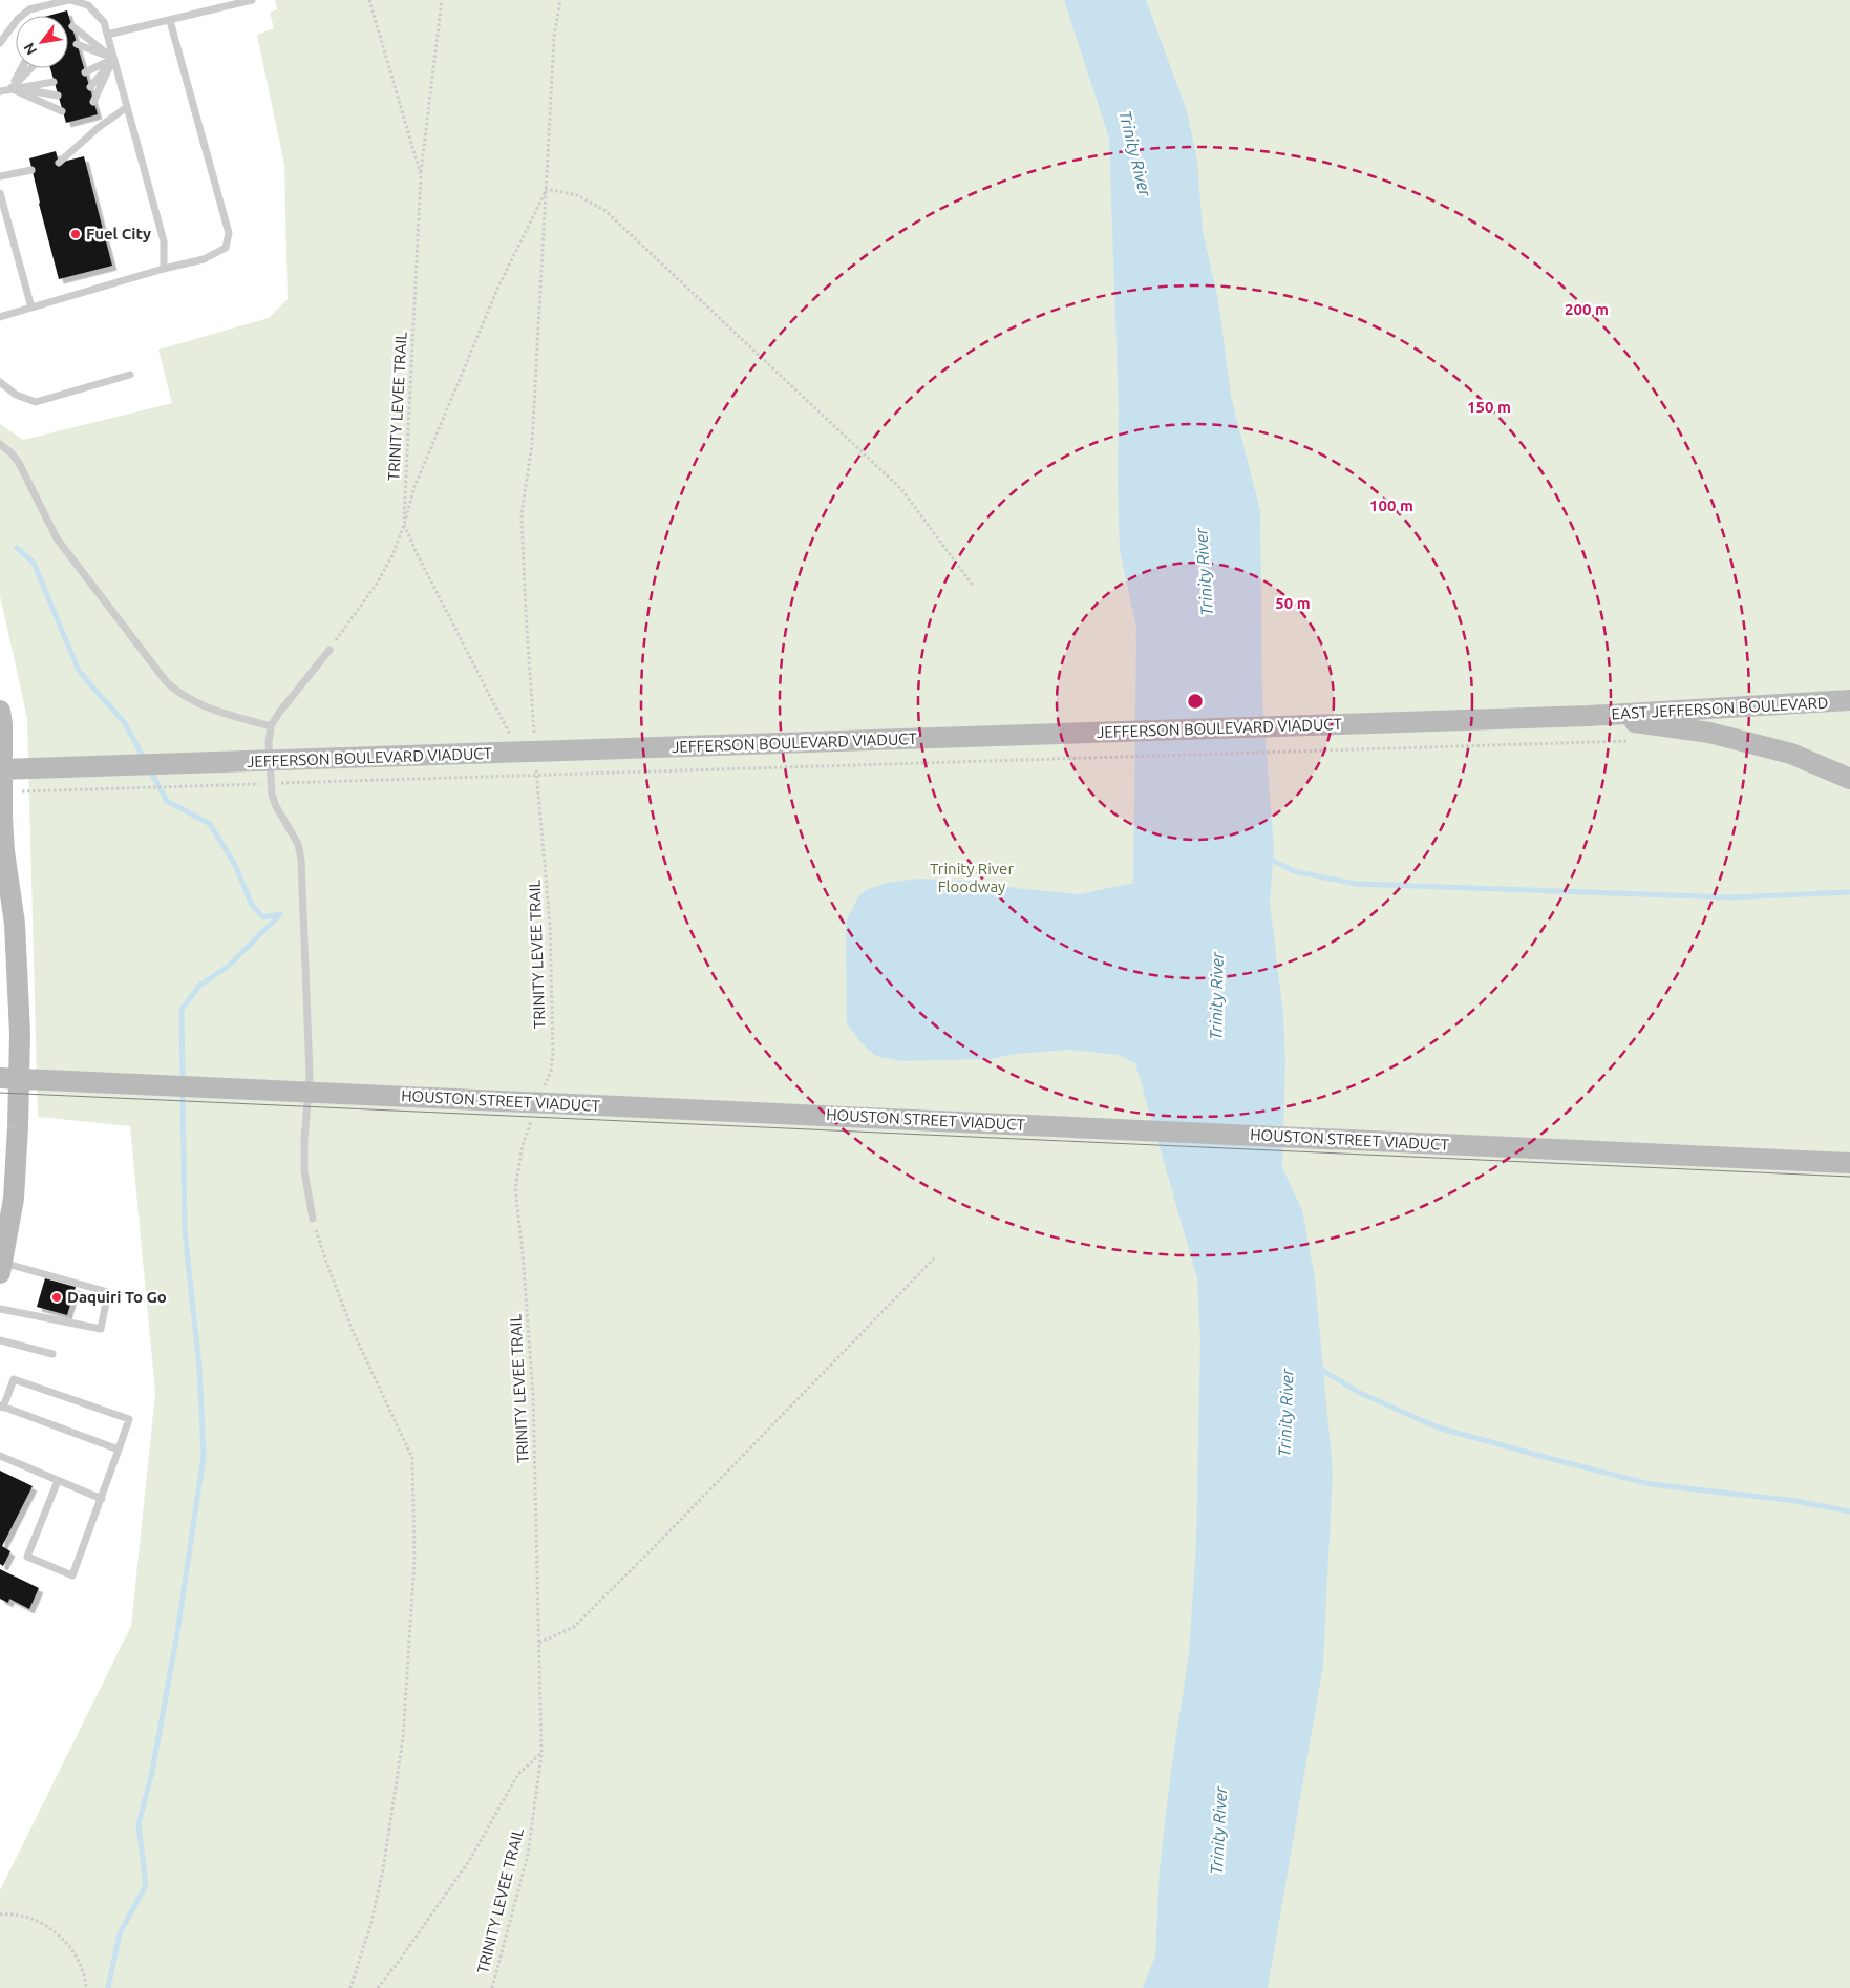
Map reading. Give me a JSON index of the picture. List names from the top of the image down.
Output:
{
  "streets": {
    "main road": ["EAST JEFFERSON BOULEVARD", "JEFFERSON BOULEVARD VIADUCT", "HOUSTON STREET VIADUCT"],
    "path": ["TRINITY LEVEE TRAIL"]
  },
  "crossings": [
    ["EAST JEFFERSON BOULEVARD", "JEFFERSON BOULEVARD VIADUCT"]
  ],
  "water": ["Trinity River"],
  "parks": ["Trinity River Floodway"],
  "places": ["Fuel City", "Daquiri To Go"],
  "north": "bottom left",
  "rings": [
    "200 m",
    "150 m",
    "100 m",
    "50 m"
  ]
}
